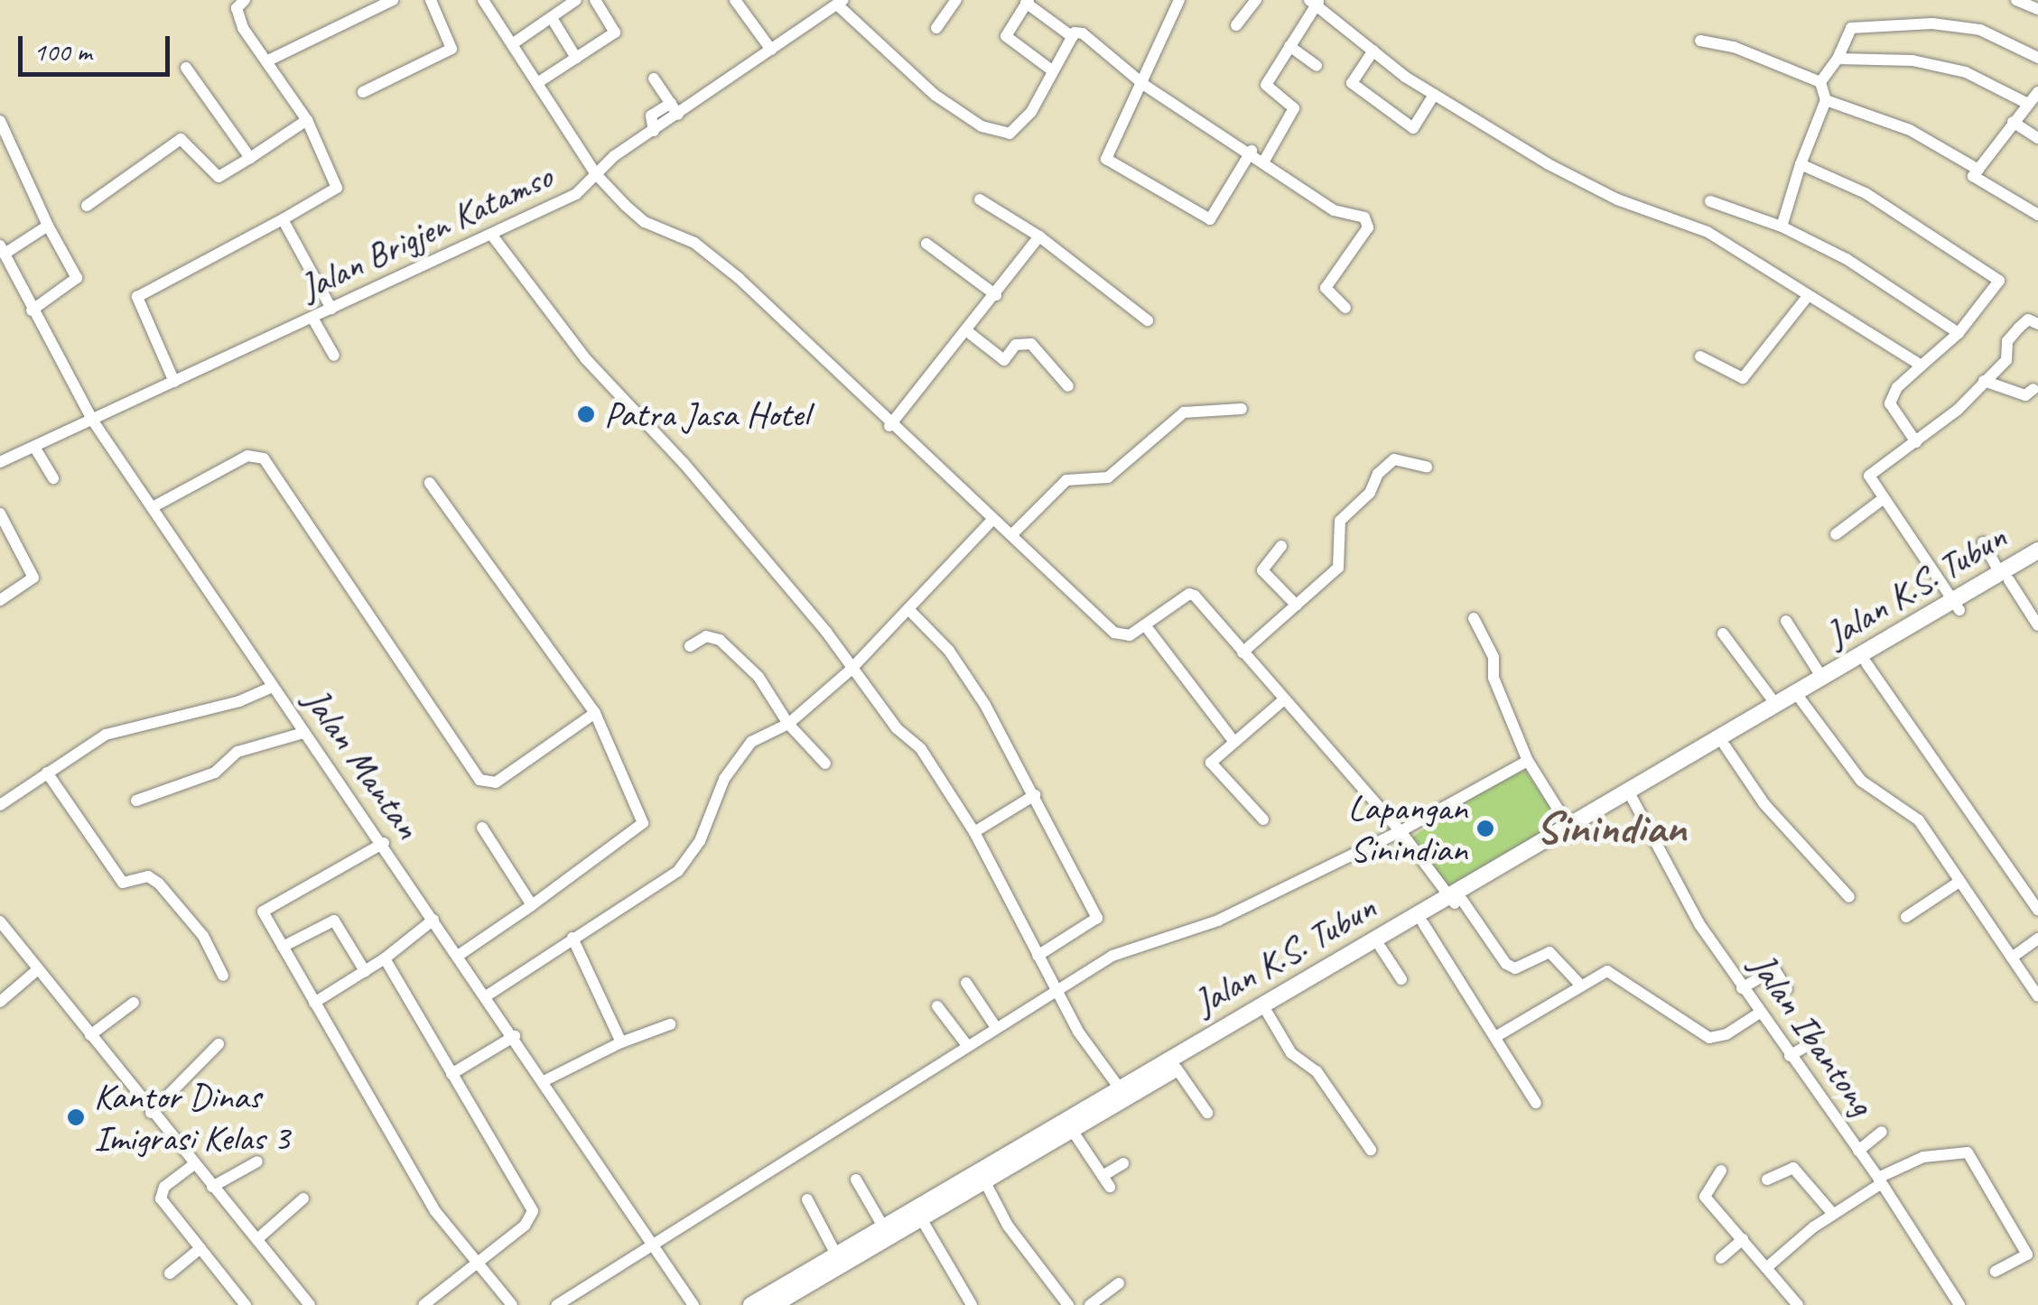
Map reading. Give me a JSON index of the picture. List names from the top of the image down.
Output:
{
  "streets": {
    "highway": ["Jalan K.S. Tubun"],
    "street": ["Jalan Brigjen Katamso", "Jalan Mantan", "Jalan Ibantong"]
  },
  "crossings": [
    ["Jalan Brigjen Katamso", "Jalan Mantan"],
    ["Jalan K.S. Tubun", "Jalan Ibantong"]
  ],
  "districts": ["Sinindian"],
  "places": ["Patra Jasa Hotel", "Lapangan Sinindian", "Kantor Dinas Imigrasi Kelas 3"],
  "scale_bar": "100 m"
}
